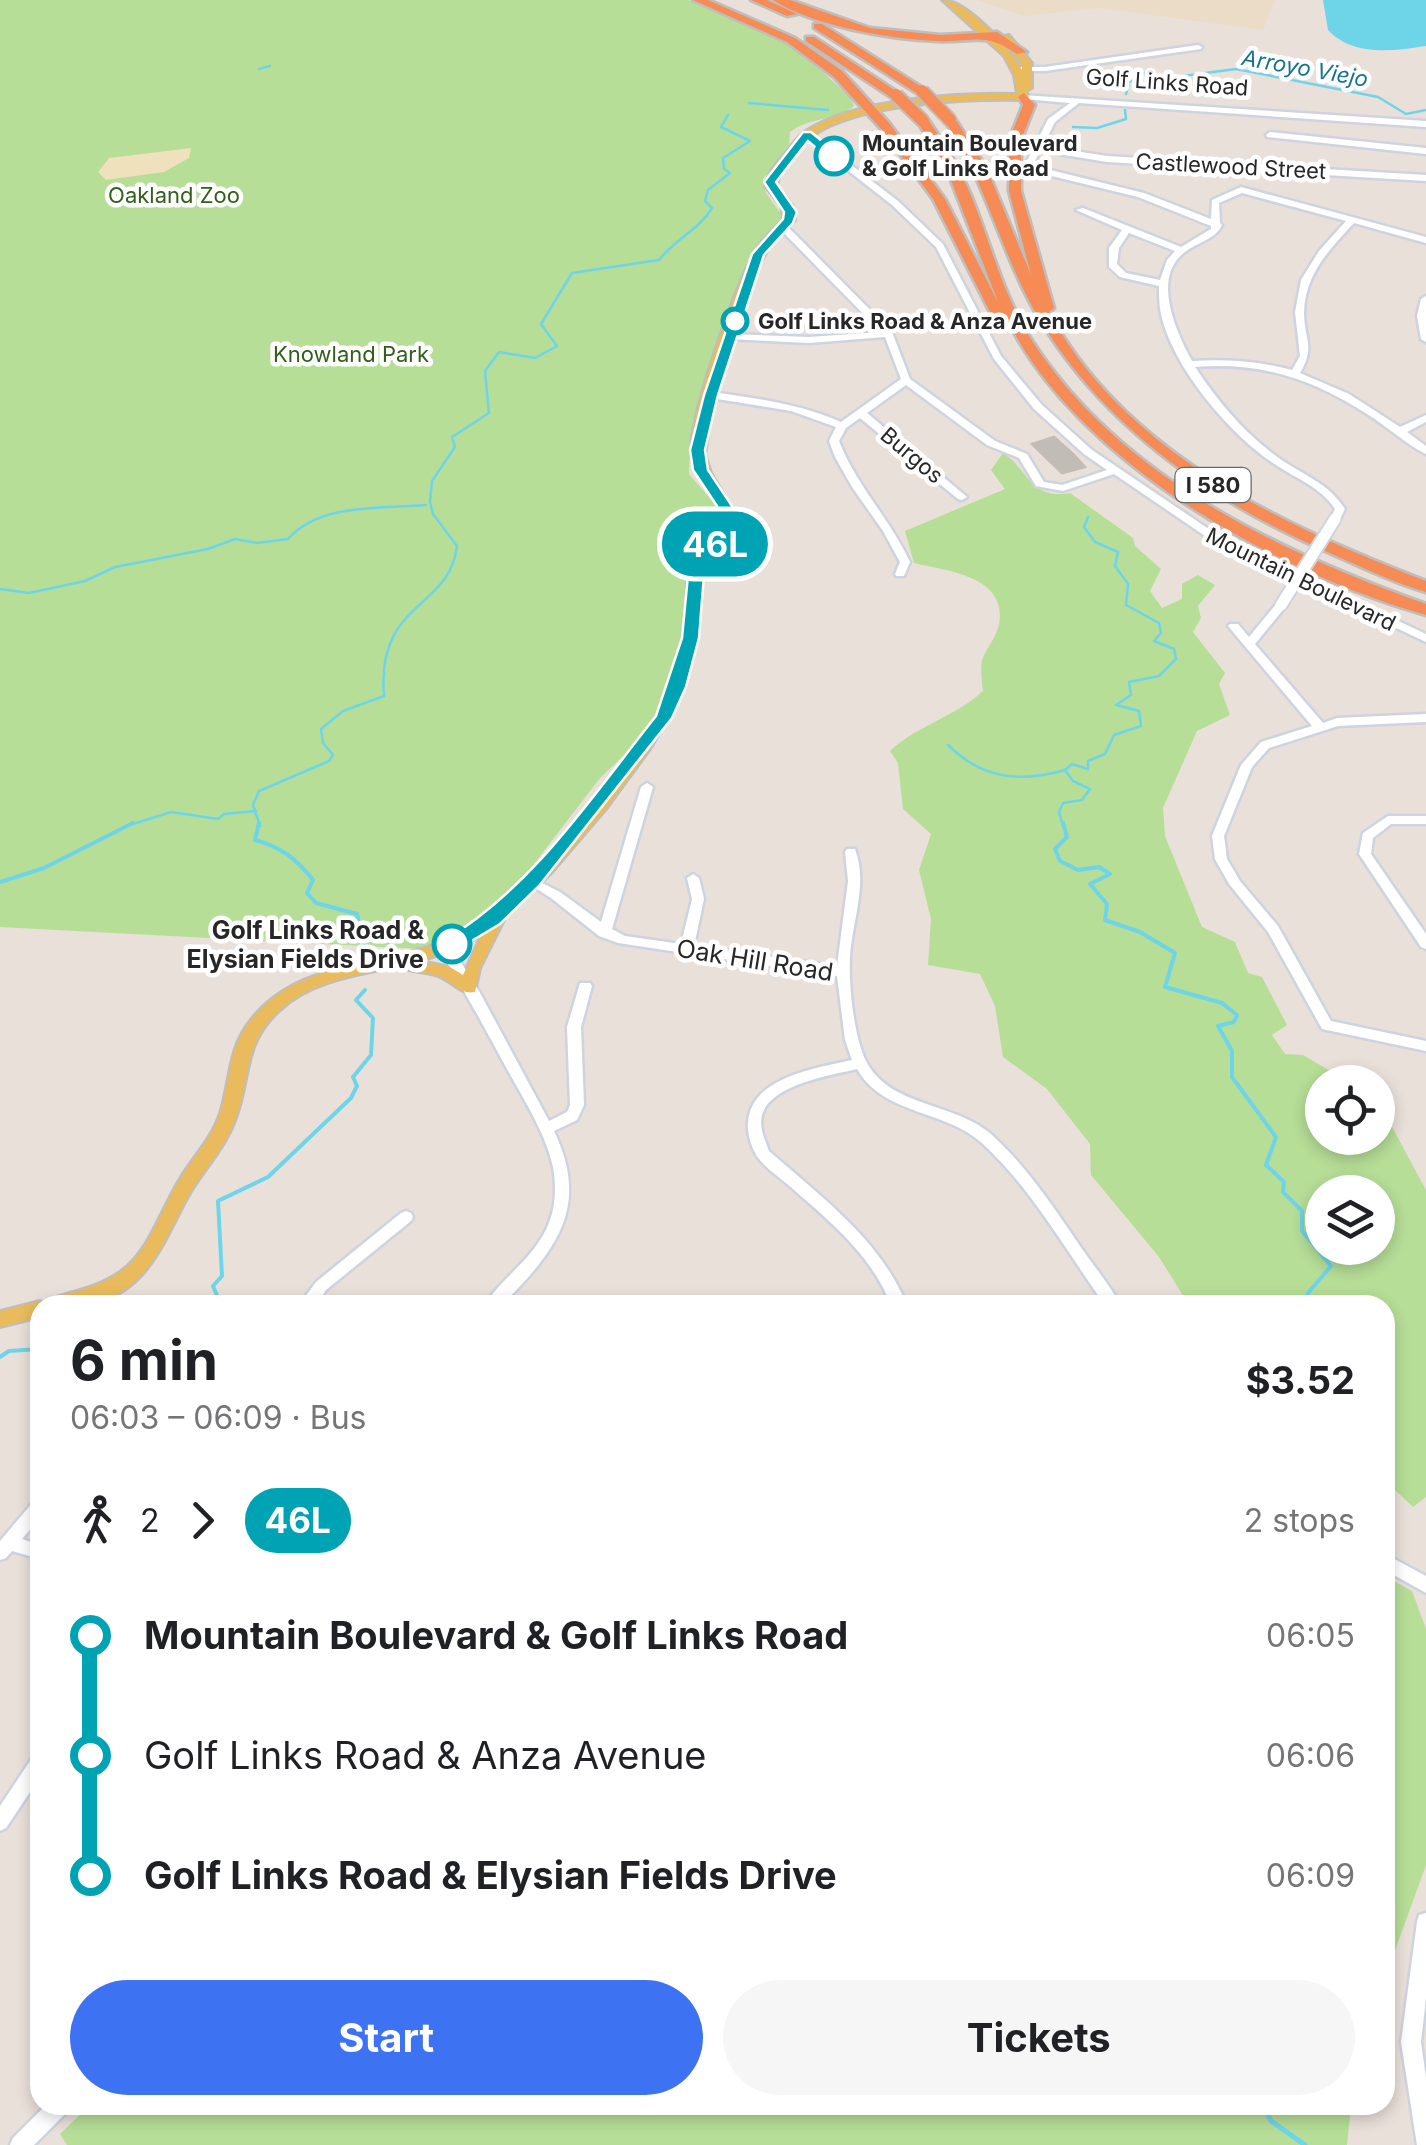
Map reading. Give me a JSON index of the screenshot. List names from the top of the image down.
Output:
{
  "streets": {
    "highway": ["I 580"],
    "main road": ["Golf Links Road"],
    "street": [
      "Castlewood Street",
      "Burgos",
      "Mountain Boulevard",
      "Oak Hill Road"
    ]
  },
  "crossings": [
    ["Golf Links Road", "Mountain Boulevard"]
  ],
  "water": ["Arroyo Viejo"],
  "parks": ["Oakland Zoo", "Knowland Park"],
  "places": ["Mountain Boulevard & Golf Links Road", "Golf Links Road & Anza Avenue", "Golf Links Road & Elysian Fields Drive"],
  "lines": ["bus line 46L"],
  "page": {
    "on_map": "46L",
    "heading": ["6 min", "06:03 – 06:09 · Bus", "$3.52"],
    "legs": ["2", "46L", "2 stops"],
    "list": [
      {
        "name": "Mountain Boulevard & Golf Links Road",
        "value": "06:05"
      },
      {
        "name": "Golf Links Road & Anza Avenue",
        "value": "06:06"
      },
      {
        "name": "Golf Links Road & Elysian Fields Drive",
        "value": "06:09"
      }
    ],
    "buttons": ["Start", "Tickets"]
  }
}
